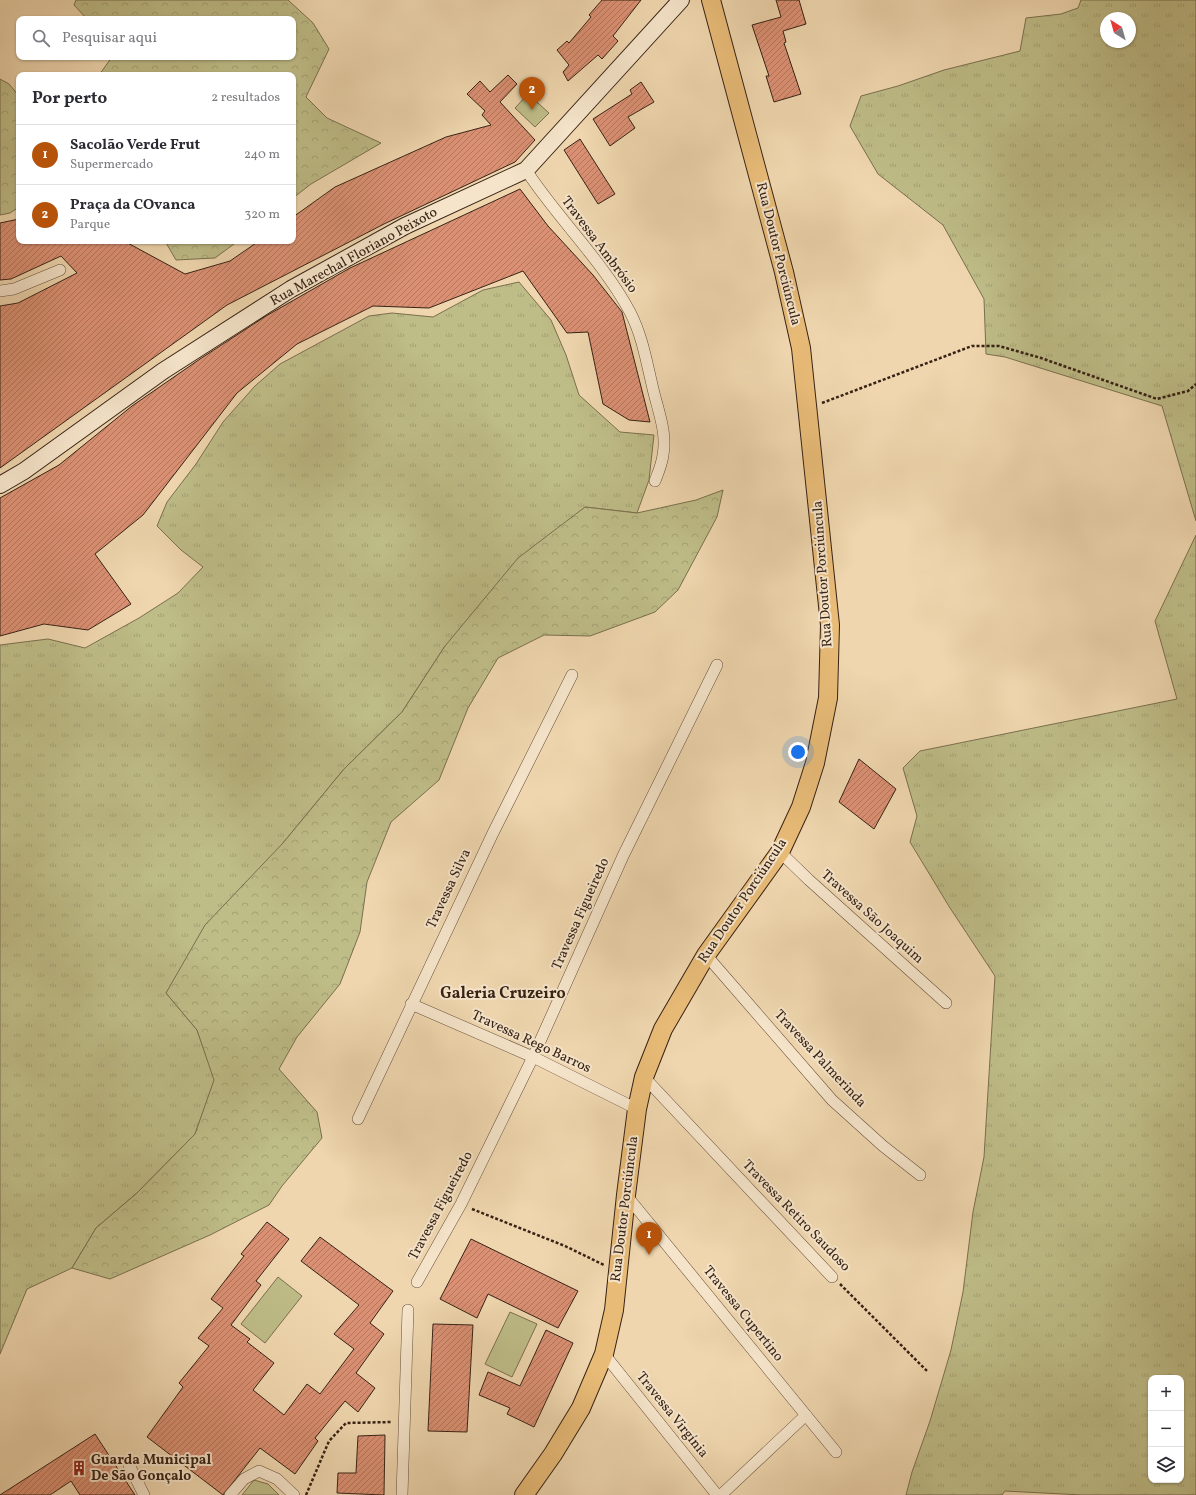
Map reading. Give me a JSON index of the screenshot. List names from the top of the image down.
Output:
{
  "streets": {
    "main road": ["Rua Doutor Porciúncula", "Rua Marechal Floriano Peixoto"],
    "street": [
      "Travessa Ambrósio",
      "Travessa Silva",
      "Travessa Figueiredo",
      "Travessa São Joaquim",
      "Travessa Rego Barros",
      "Travessa Palmerinda",
      "Travessa Retiro Saudoso",
      "Travessa Cupertino",
      "Travessa Virgínia"
    ]
  },
  "crossings": [
    ["Travessa Ambrósio", "Rua Marechal Floriano Peixoto"],
    ["Rua Doutor Porciúncula", "Travessa São Joaquim"],
    ["Rua Doutor Porciúncula", "Travessa Rego Barros"],
    ["Rua Doutor Porciúncula", "Travessa Palmerinda"],
    ["Rua Doutor Porciúncula", "Travessa Retiro Saudoso"],
    ["Rua Doutor Porciúncula", "Travessa Cupertino"],
    ["Rua Doutor Porciúncula", "Travessa Virgínia"],
    ["Travessa Silva", "Travessa Rego Barros"],
    ["Travessa Figueiredo", "Travessa Rego Barros"]
  ],
  "districts": ["Galeria Cruzeiro"],
  "places": {
    "building": ["Guarda Municipal De São Gonçalo"]
  },
  "north": "top left",
  "page": {
    "search": "Pesquisar aqui",
    "heading": ["Por perto", "2 resultados"],
    "pins": ["2", "1"],
    "list": [
      {
        "mark": "1",
        "name": "Sacolão Verde Frut",
        "note": "Supermercado",
        "value": "240 m"
      },
      {
        "mark": "2",
        "name": "Praça da COvanca",
        "note": "Parque",
        "value": "320 m"
      }
    ],
    "map_buttons": ["+", "−"]
  }
}
